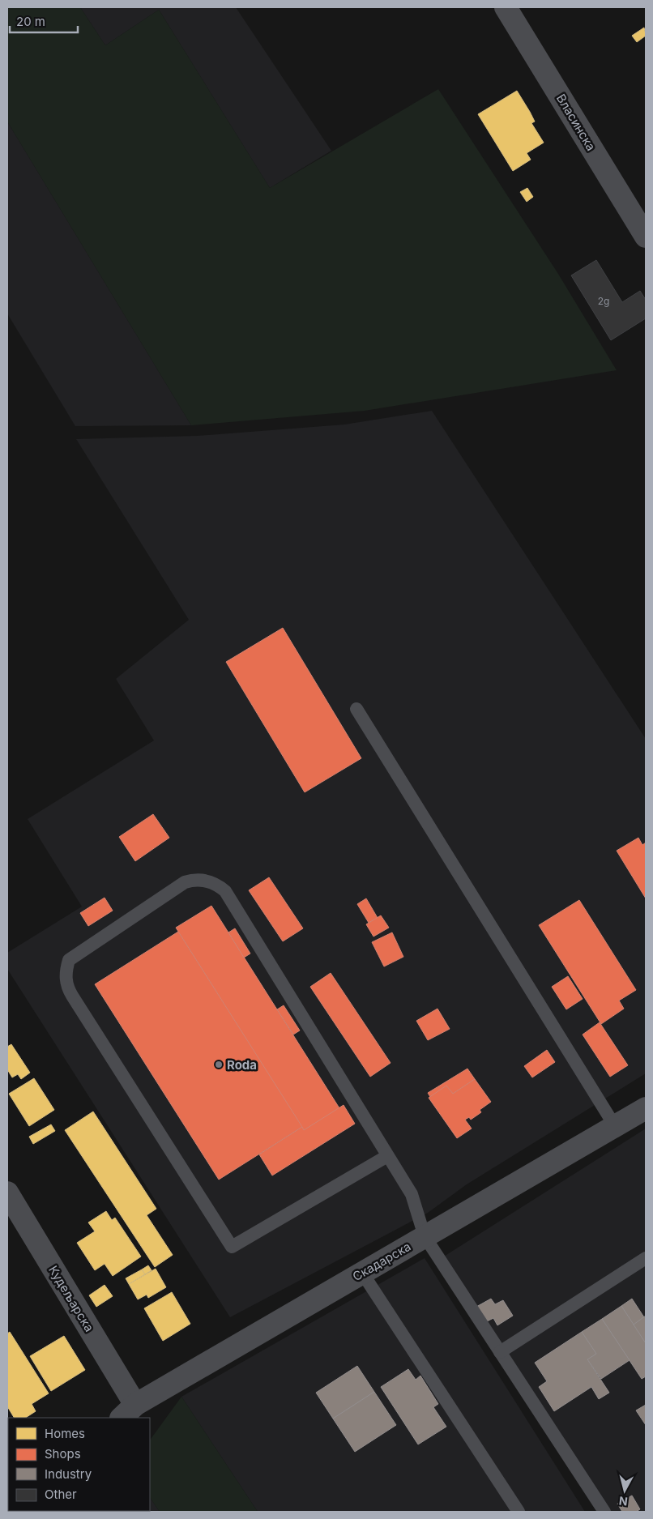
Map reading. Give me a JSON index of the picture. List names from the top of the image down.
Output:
{
  "streets": {
    "street": ["Власинска", "Скадарска", "Кудељарска"]
  },
  "crossings": [
    ["Скадарска", "Кудељарска"]
  ],
  "places": ["Roda"],
  "house_numbers": ["2g"],
  "legend": [
    "Homes",
    "Shops",
    "Industry",
    "Other"
  ],
  "scale_bar": "20 m",
  "north": "bottom"
}
